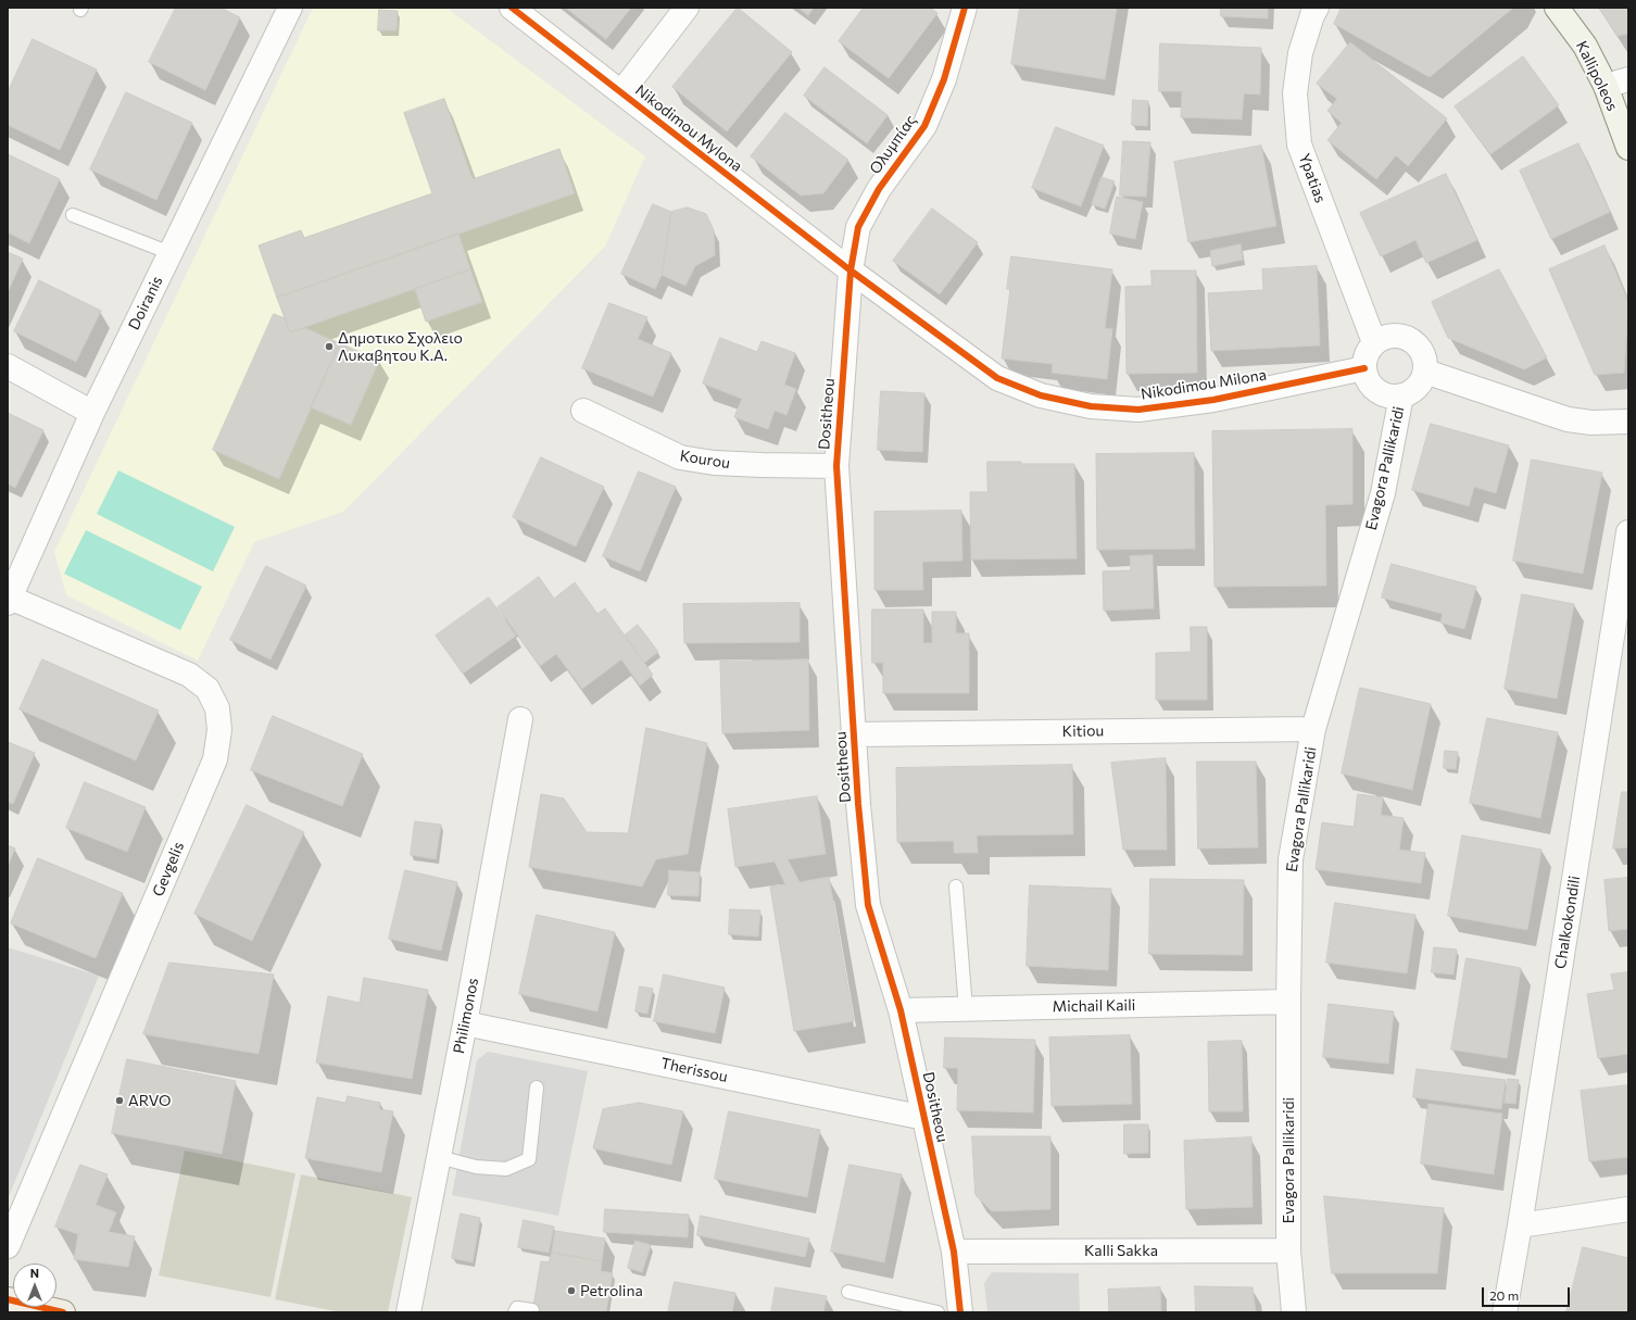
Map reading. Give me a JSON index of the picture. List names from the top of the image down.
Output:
{
  "streets": {
    "main road": ["Kallipoleos"],
    "street": [
      "Nikodimou Mylona",
      "Ολυμπίας",
      "Ypatias",
      "Doiranis",
      "Nikodimou Milona",
      "Dositheou",
      "Kourou",
      "Evagora Pallikaridi",
      "Kitiou",
      "Gevgelis",
      "Chalkokondili",
      "Michail Kaili",
      "Philimonos",
      "Therissou",
      "Kalli Sakka"
    ]
  },
  "crossings": [
    ["Nikodimou Mylona", "Ολυμπίας"],
    ["Nikodimou Mylona", "Nikodimou Milona"],
    ["Nikodimou Mylona", "Dositheou"],
    ["Ολυμπίας", "Nikodimou Milona"],
    ["Ολυμπίας", "Dositheou"],
    ["Ypatias", "Nikodimou Milona"],
    ["Ypatias", "Evagora Pallikaridi"],
    ["Doiranis", "Gevgelis"],
    ["Nikodimou Milona", "Dositheou"],
    ["Nikodimou Milona", "Evagora Pallikaridi"],
    ["Dositheou", "Kourou"],
    ["Dositheou", "Kitiou"],
    ["Dositheou", "Michail Kaili"],
    ["Dositheou", "Therissou"],
    ["Dositheou", "Kalli Sakka"],
    ["Evagora Pallikaridi", "Kitiou"],
    ["Evagora Pallikaridi", "Michail Kaili"],
    ["Evagora Pallikaridi", "Kalli Sakka"],
    ["Philimonos", "Therissou"]
  ],
  "places": ["Δημοτικο Σχολειο Λυκαβητου Κ.Α.", "ARVO", "Petrolina"],
  "scale_bar": "20 m",
  "north": "top"
}
